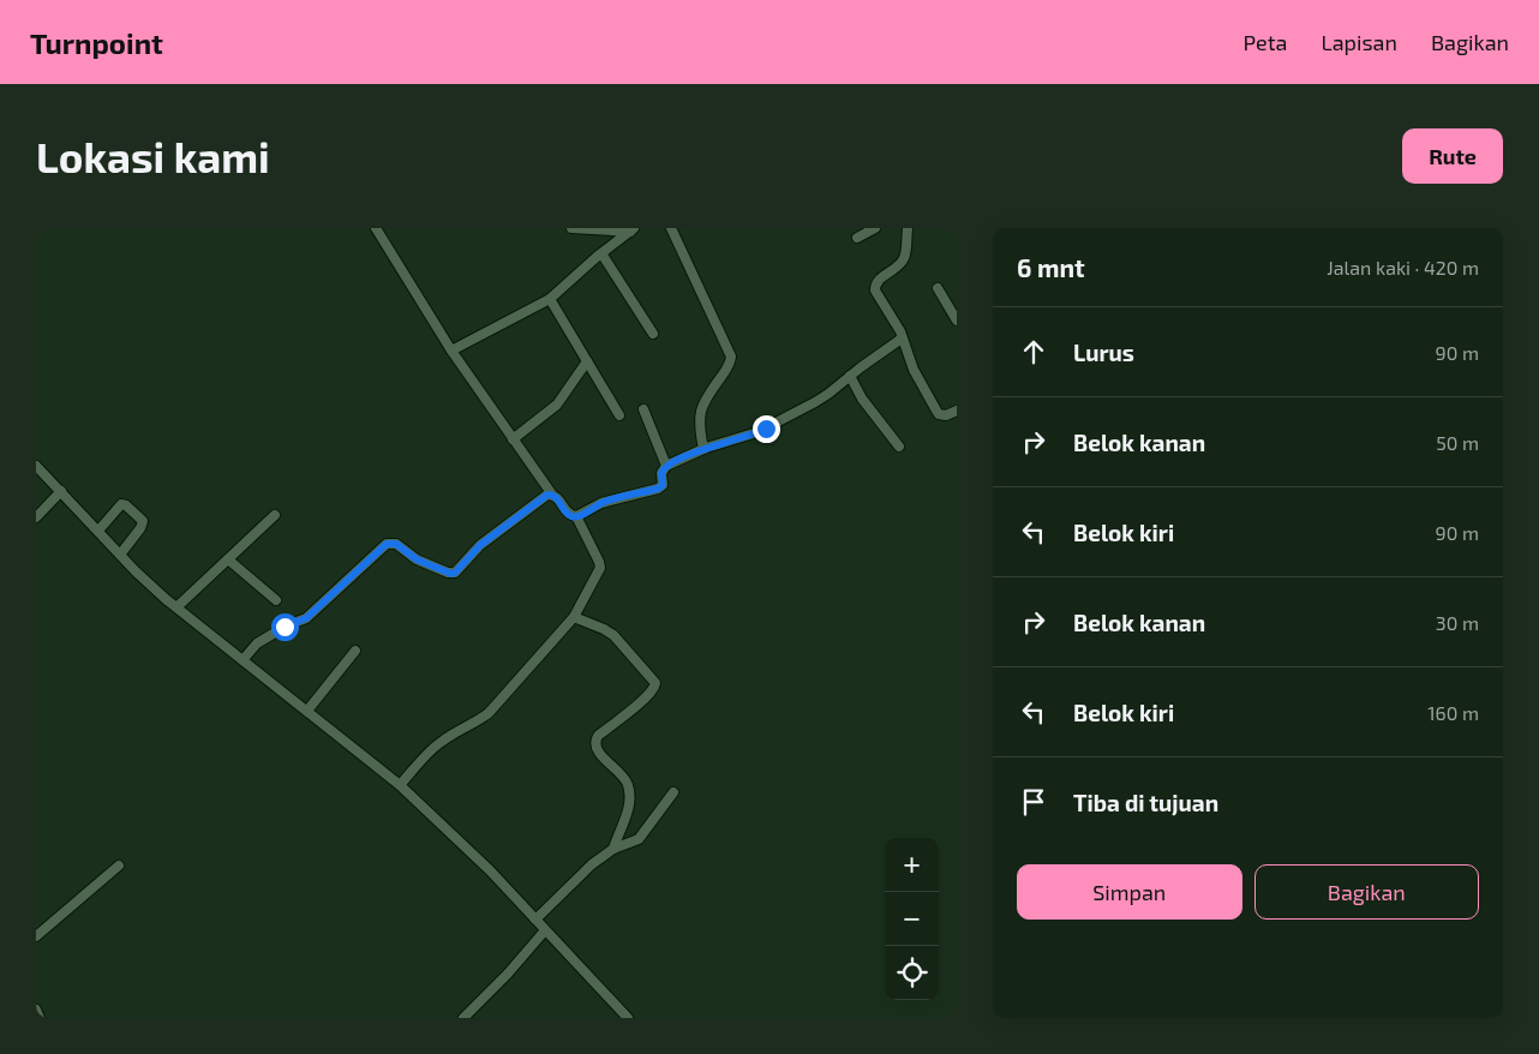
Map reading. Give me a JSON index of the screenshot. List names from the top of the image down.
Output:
{
  "page": {
    "header": "Turnpoint",
    "nav": ["Peta", "Lapisan", "Bagikan"],
    "buttons": [
      "Rute",
      ["Simpan", "Bagikan"]
    ],
    "title": "Lokasi kami",
    "heading": ["6 mnt", "Jalan kaki · 420 m"],
    "list": [
      ["Lurus", "90 m"],
      ["Belok kanan", "50 m"],
      ["Belok kiri", "90 m"],
      ["Belok kanan", "30 m"],
      ["Belok kiri", "160 m"],
      "Tiba di tujuan"
    ],
    "map_buttons": ["+", "−"]
  }
}
